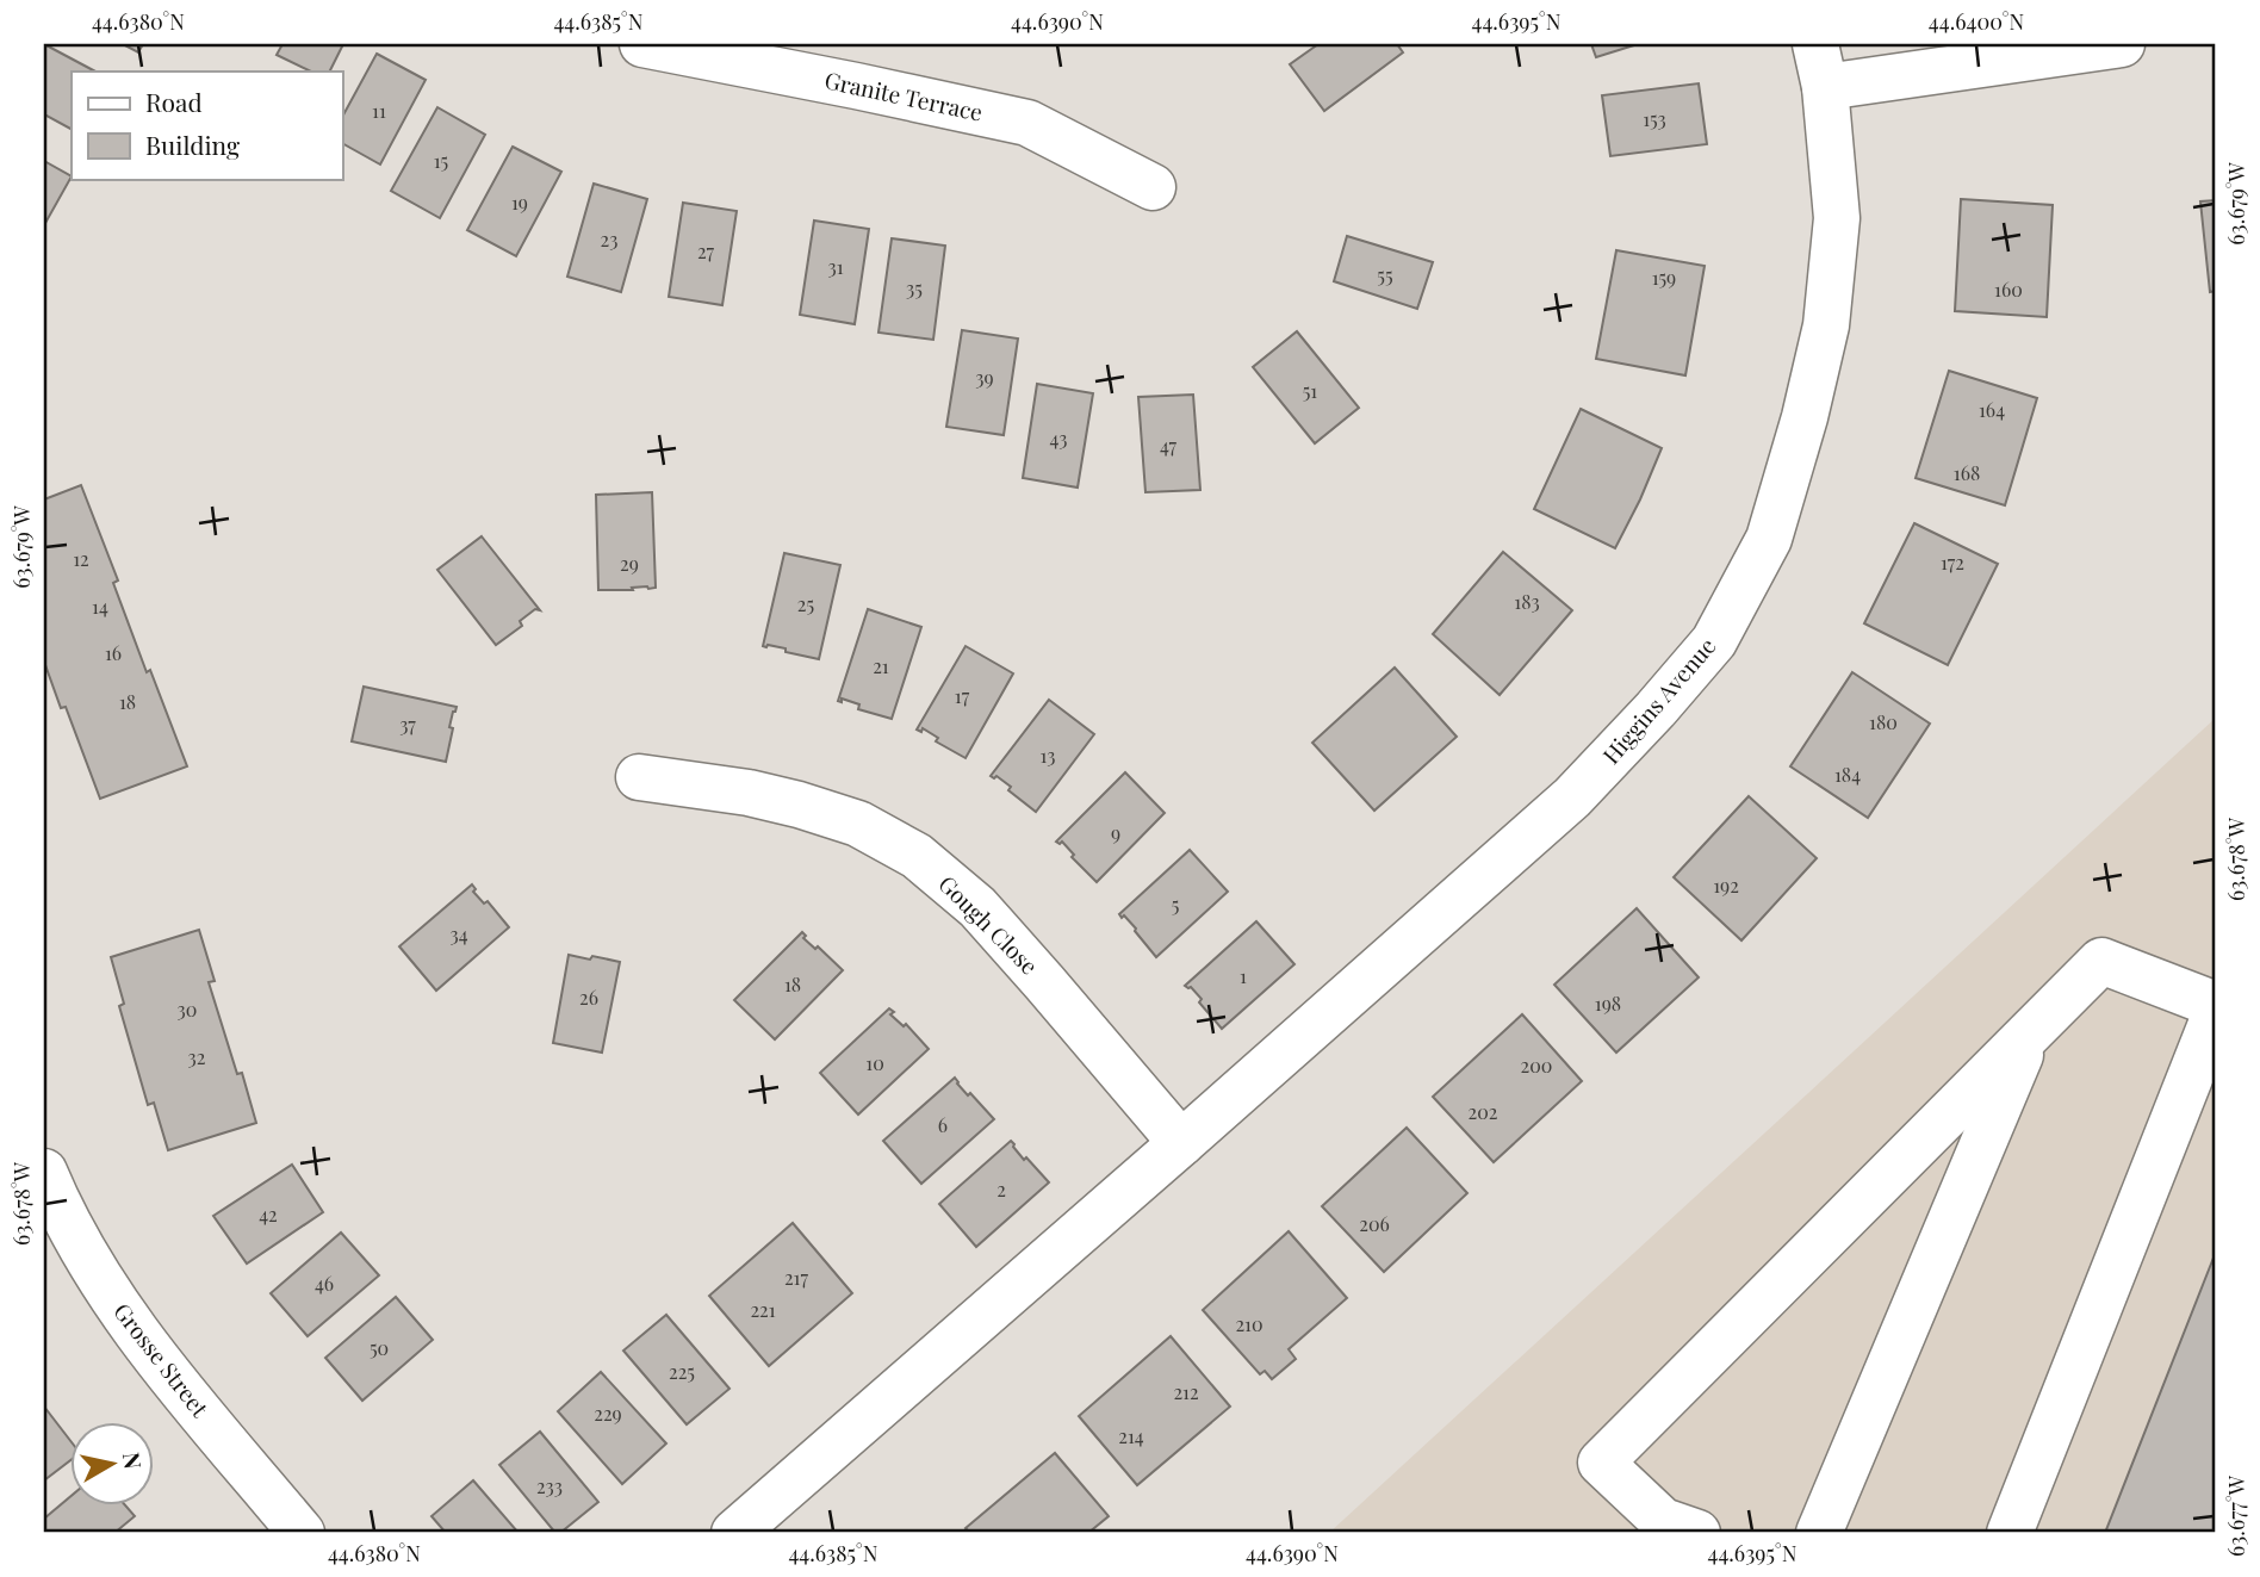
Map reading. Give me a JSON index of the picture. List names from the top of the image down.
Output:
{
  "streets": {
    "street": [
      "Granite Terrace",
      "Higgins Avenue",
      "Gough Close",
      "Grosse Street"
    ]
  },
  "crossings": [
    ["Higgins Avenue", "Gough Close"]
  ],
  "house_numbers": [
    "11",
    "153",
    "15",
    "19",
    "23",
    "27",
    "31",
    "55",
    "159",
    "35",
    "160",
    "39",
    "51",
    "164",
    "43",
    "47",
    "168",
    "12",
    "172",
    "29",
    "183",
    "25",
    "14",
    "16",
    "21",
    "17",
    "18",
    "180",
    "37",
    "13",
    "184",
    "9",
    "192",
    "5",
    "34",
    "1",
    "18",
    "26",
    "198",
    "30",
    "32",
    "10",
    "200",
    "202",
    "6",
    "2",
    "42",
    "206",
    "217",
    "46",
    "221",
    "210",
    "50",
    "225",
    "212",
    "229",
    "214",
    "233"
  ],
  "legend": ["Road", "Building"],
  "north": "right",
  "coordinates": [
    "44.6380°N",
    "44.6385°N",
    "44.6390°N",
    "44.6395°N",
    "44.6400°N",
    "63.679°W",
    "63.678°W",
    "63.677°W"
  ]
}
